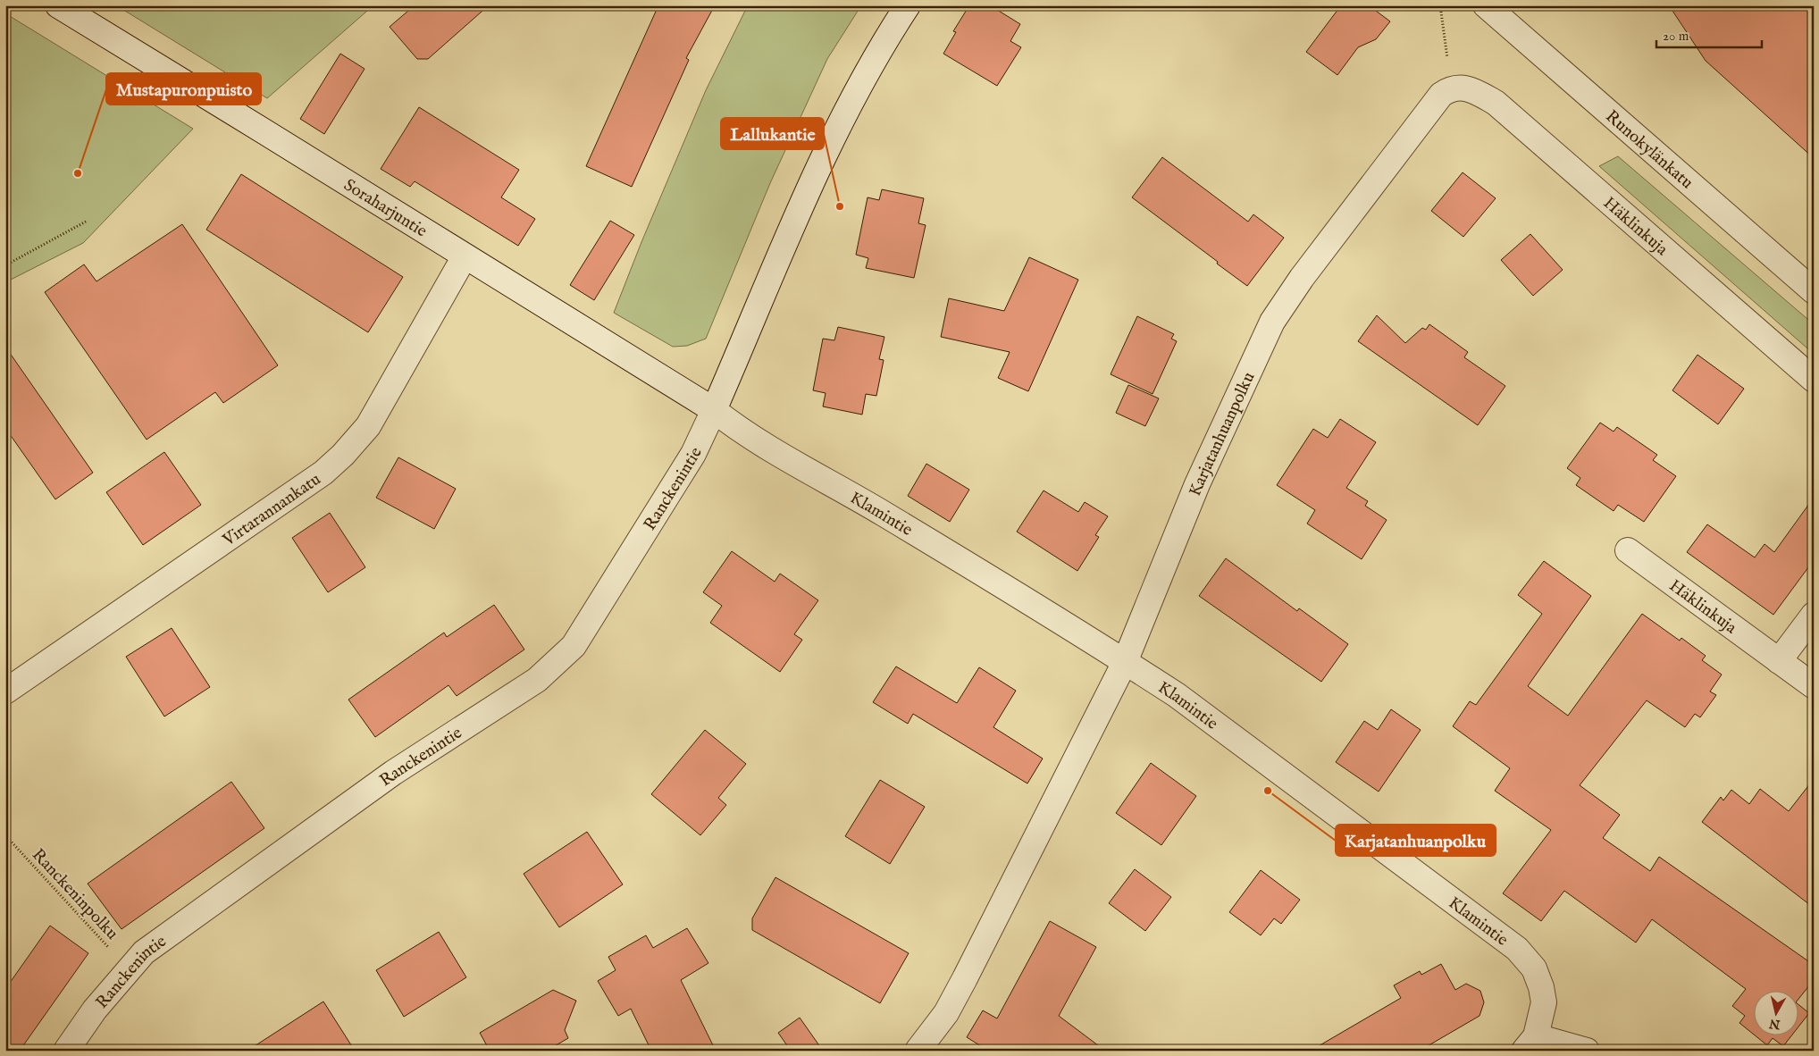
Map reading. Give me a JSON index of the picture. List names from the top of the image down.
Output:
{
  "streets": {
    "street": [
      "Runokylänkatu",
      "Soraharjuntie",
      "Häklinkuja",
      "Karjatanhuanpolku",
      "Ranckenintie",
      "Virtarannankatu",
      "Klamintie"
    ],
    "path": ["Ranckeninpolku"]
  },
  "crossings": [
    ["Soraharjuntie", "Ranckenintie"],
    ["Soraharjuntie", "Virtarannankatu"],
    ["Soraharjuntie", "Klamintie"],
    ["Häklinkuja", "Karjatanhuanpolku"],
    ["Karjatanhuanpolku", "Klamintie"],
    ["Ranckenintie", "Klamintie"],
    ["Ranckenintie", "Ranckeninpolku"]
  ],
  "places": ["Mustapuronpuisto", "Lallukantie", "Karjatanhuanpolku"],
  "scale_bar": "20 m",
  "north": "bottom"
}
